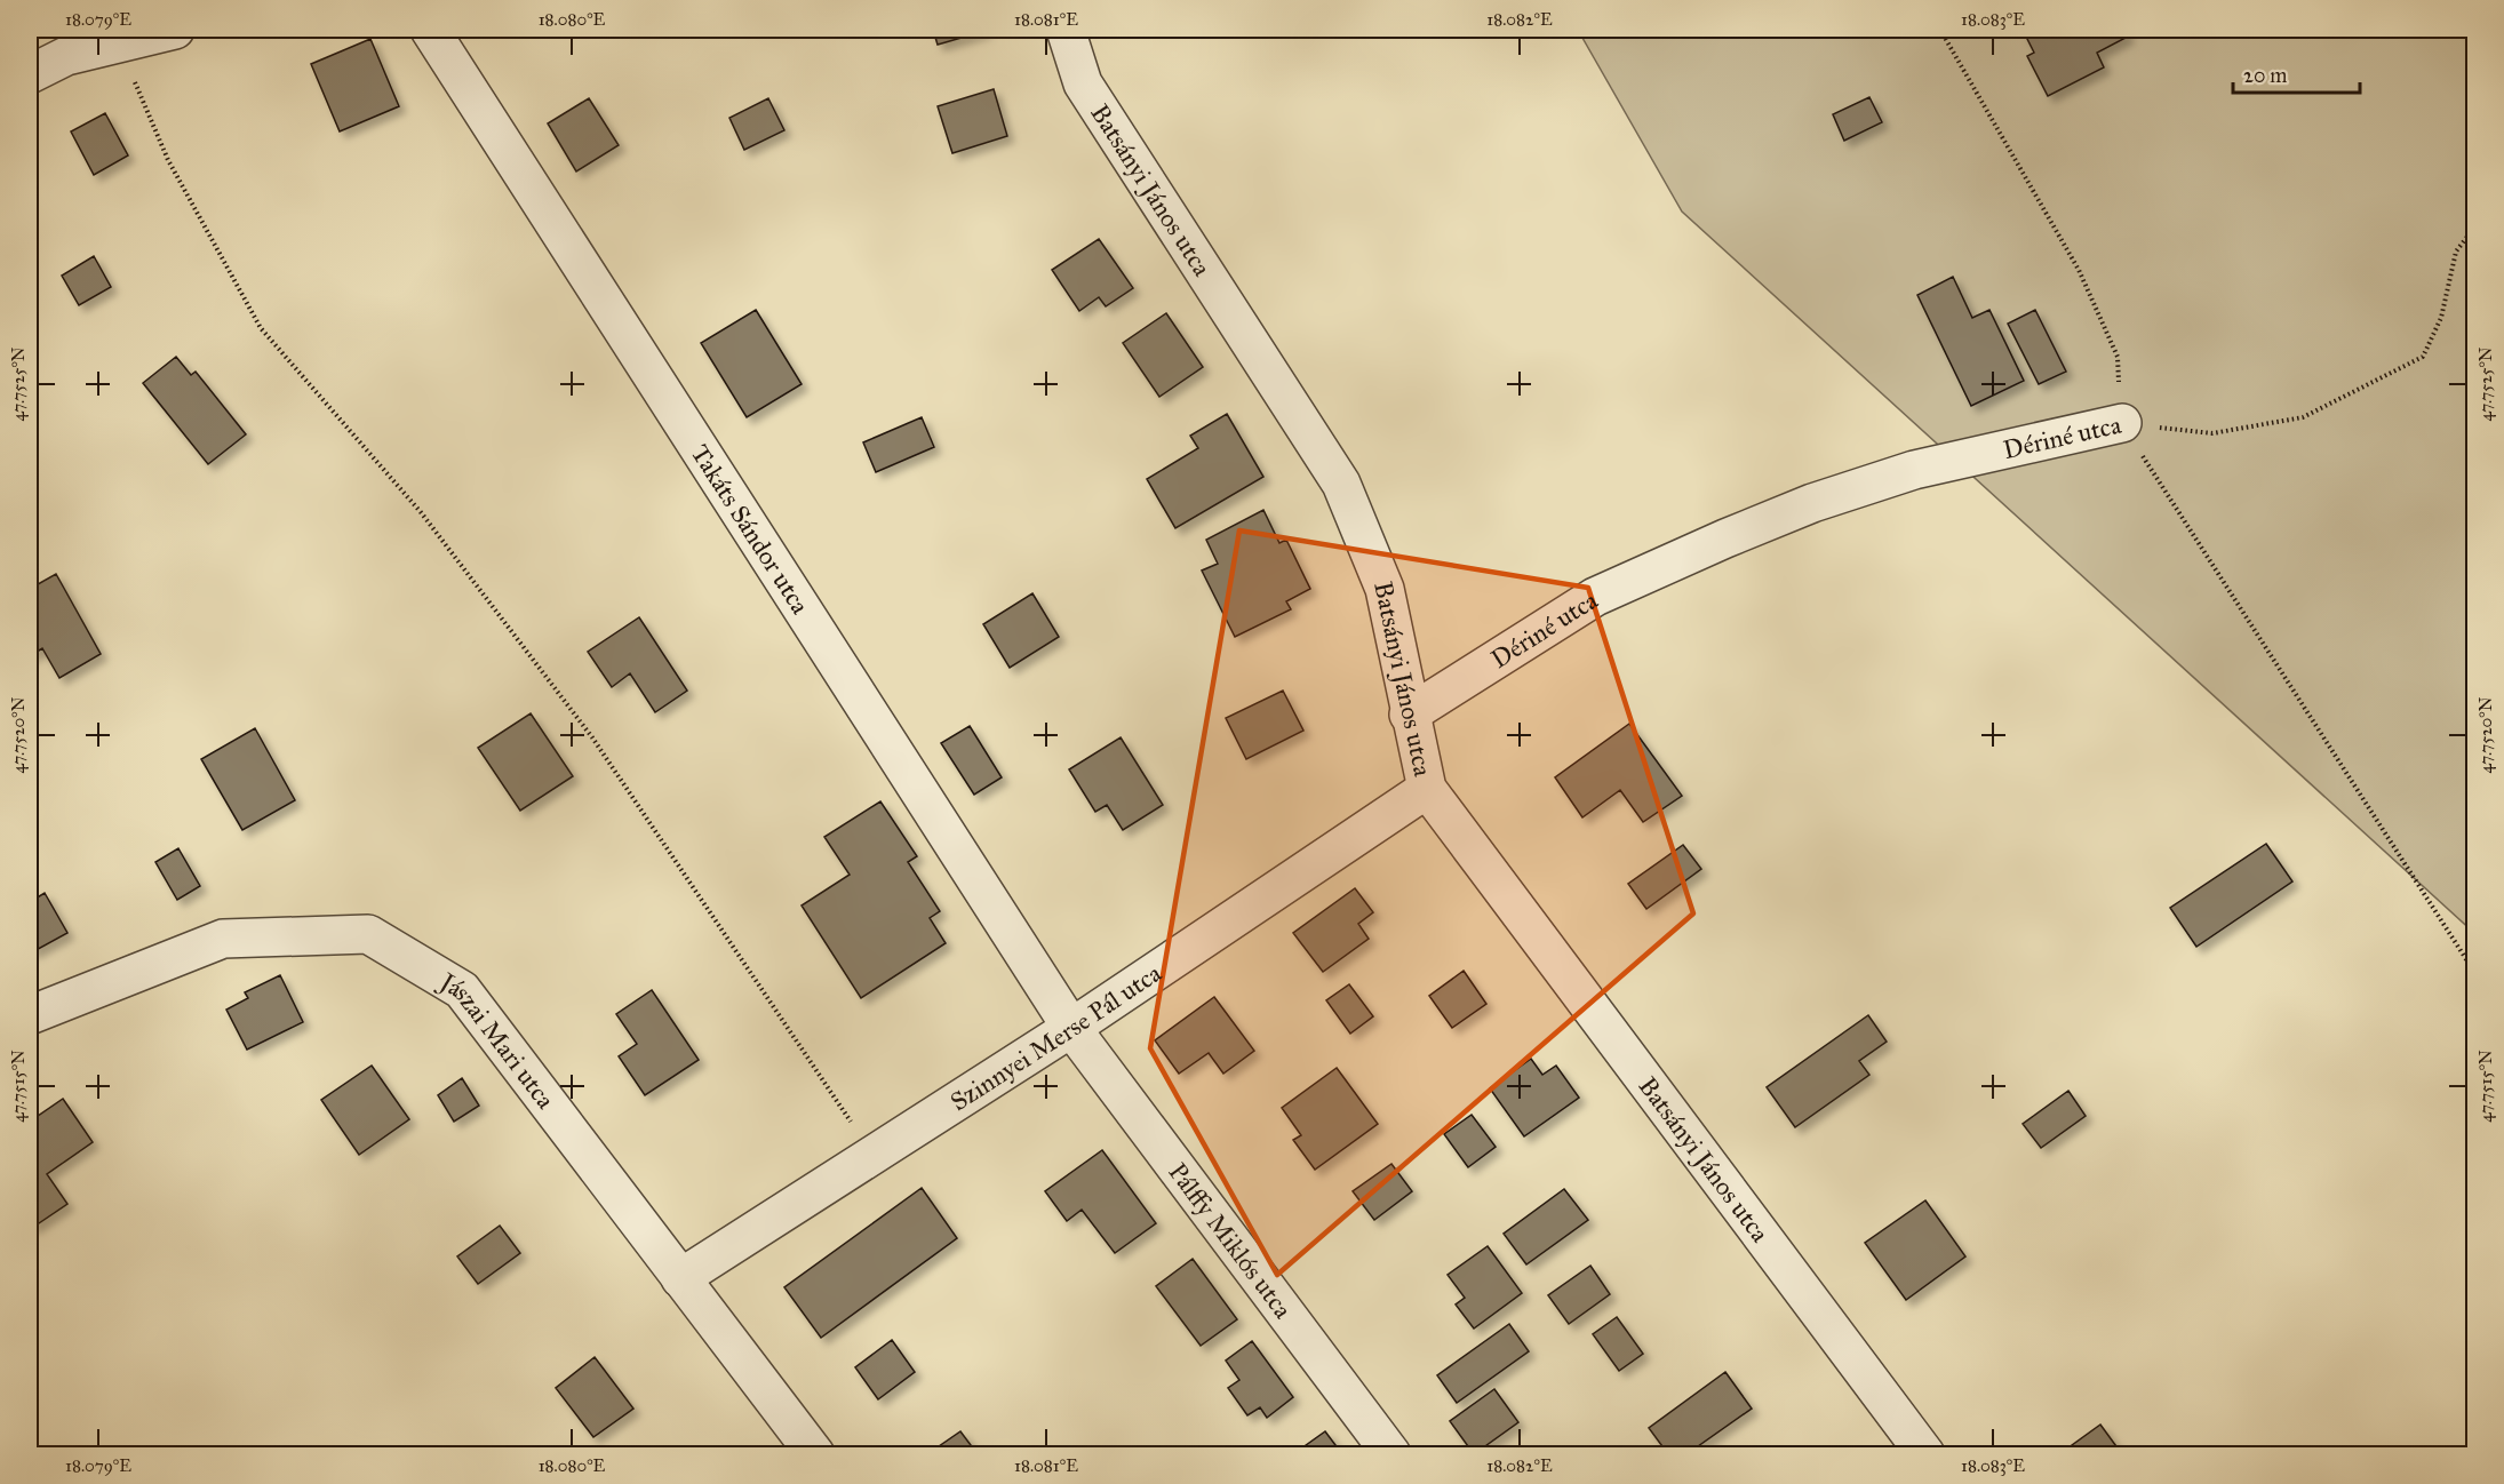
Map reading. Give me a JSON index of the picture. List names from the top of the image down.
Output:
{
  "streets": {
    "street": [
      "Batsányi János utca",
      "Dériné utca",
      "Takáts Sándor utca",
      "Szinnyei Merse Pál utca",
      "Jászai Mari utca",
      "Pálffy Miklós utca"
    ]
  },
  "crossings": [
    ["Batsányi János utca", "Dériné utca"],
    ["Batsányi János utca", "Szinnyei Merse Pál utca"],
    ["Takáts Sándor utca", "Szinnyei Merse Pál utca"],
    ["Takáts Sándor utca", "Pálffy Miklós utca"],
    ["Szinnyei Merse Pál utca", "Jászai Mari utca"],
    ["Szinnyei Merse Pál utca", "Pálffy Miklós utca"]
  ],
  "scale_bar": "20 m",
  "coordinates": [
    "18.079°E",
    "18.080°E",
    "18.081°E",
    "18.082°E",
    "18.083°E",
    "47.7525°N",
    "47.7520°N",
    "47.7515°N"
  ]
}
